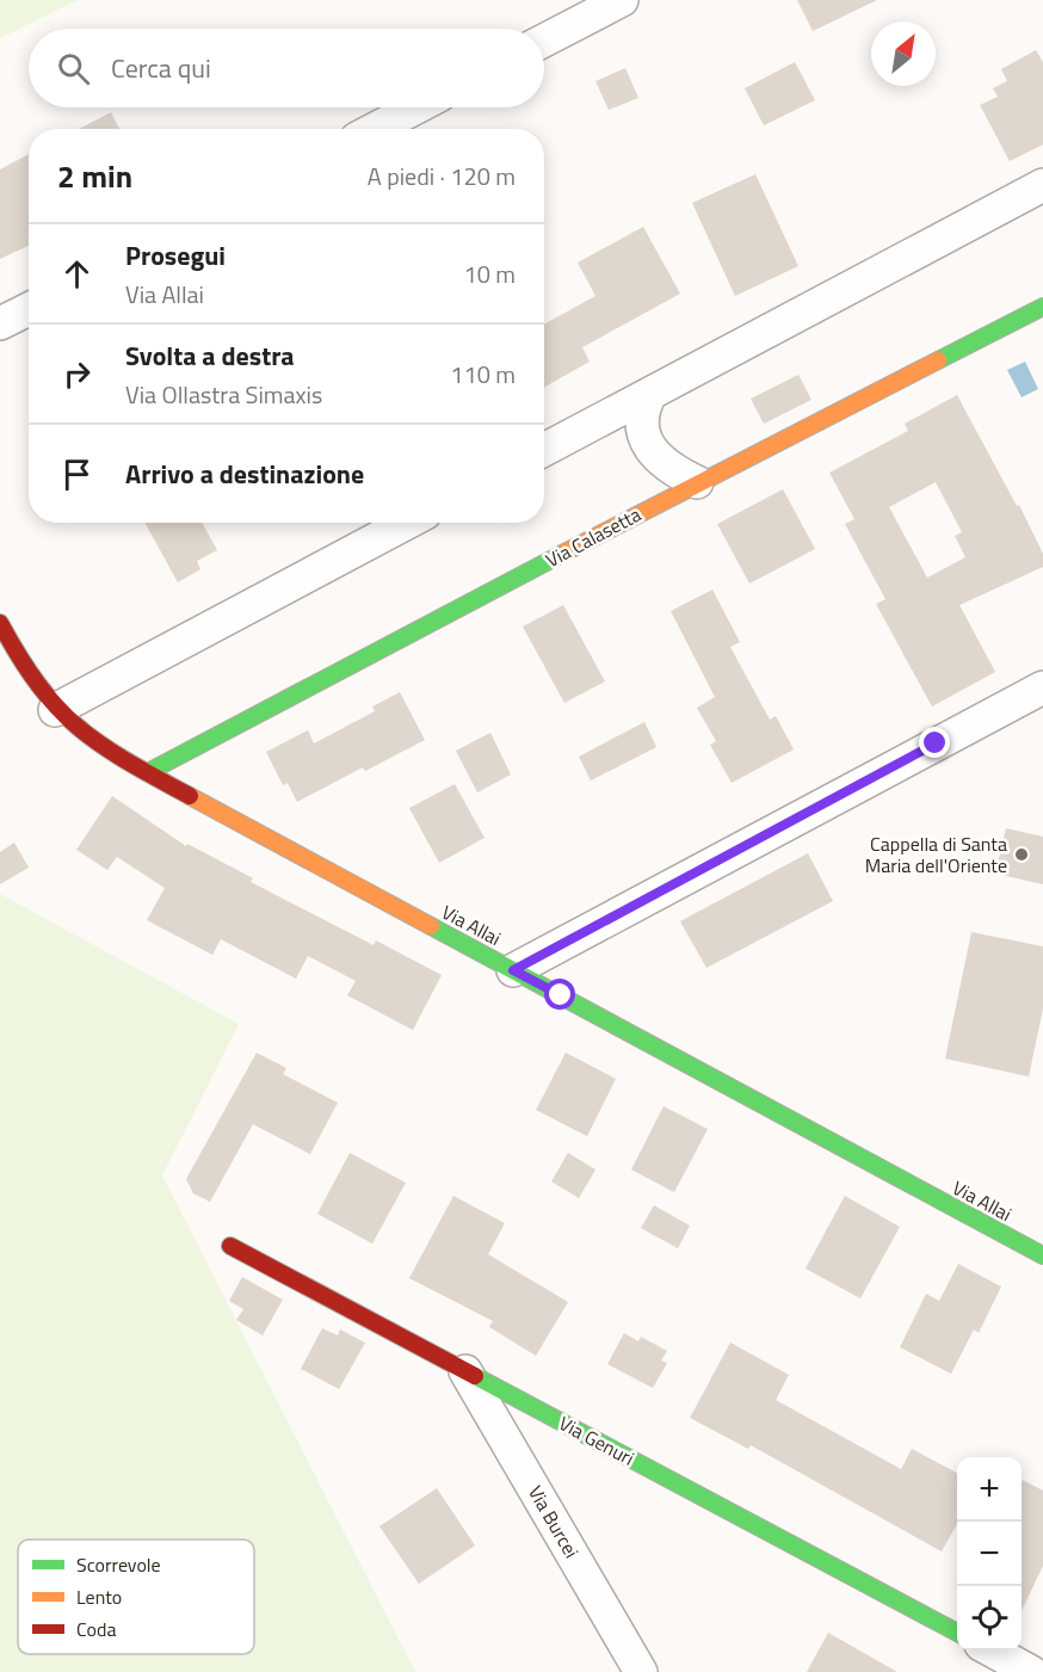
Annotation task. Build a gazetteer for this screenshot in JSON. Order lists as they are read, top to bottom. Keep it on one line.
{"streets":{"street":["Via Calasetta","Via Allai","Via Genuri","Via Burcei"]},"crossings":[["Via Calasetta","Via Allai"],["Via Genuri","Via Burcei"]],"places":["Cappella di Santa Maria dell'Oriente"],"legend":["Scorrevole","Lento","Coda"],"north":"top right","page":{"search":"Cerca qui","heading":["2 min","A piedi · 120 m"],"list":[["Prosegui","Via Allai","10 m"],["Svolta a destra","Via Ollastra Simaxis","110 m"],"Arrivo a destinazione"],"map_buttons":["+","−"]}}
